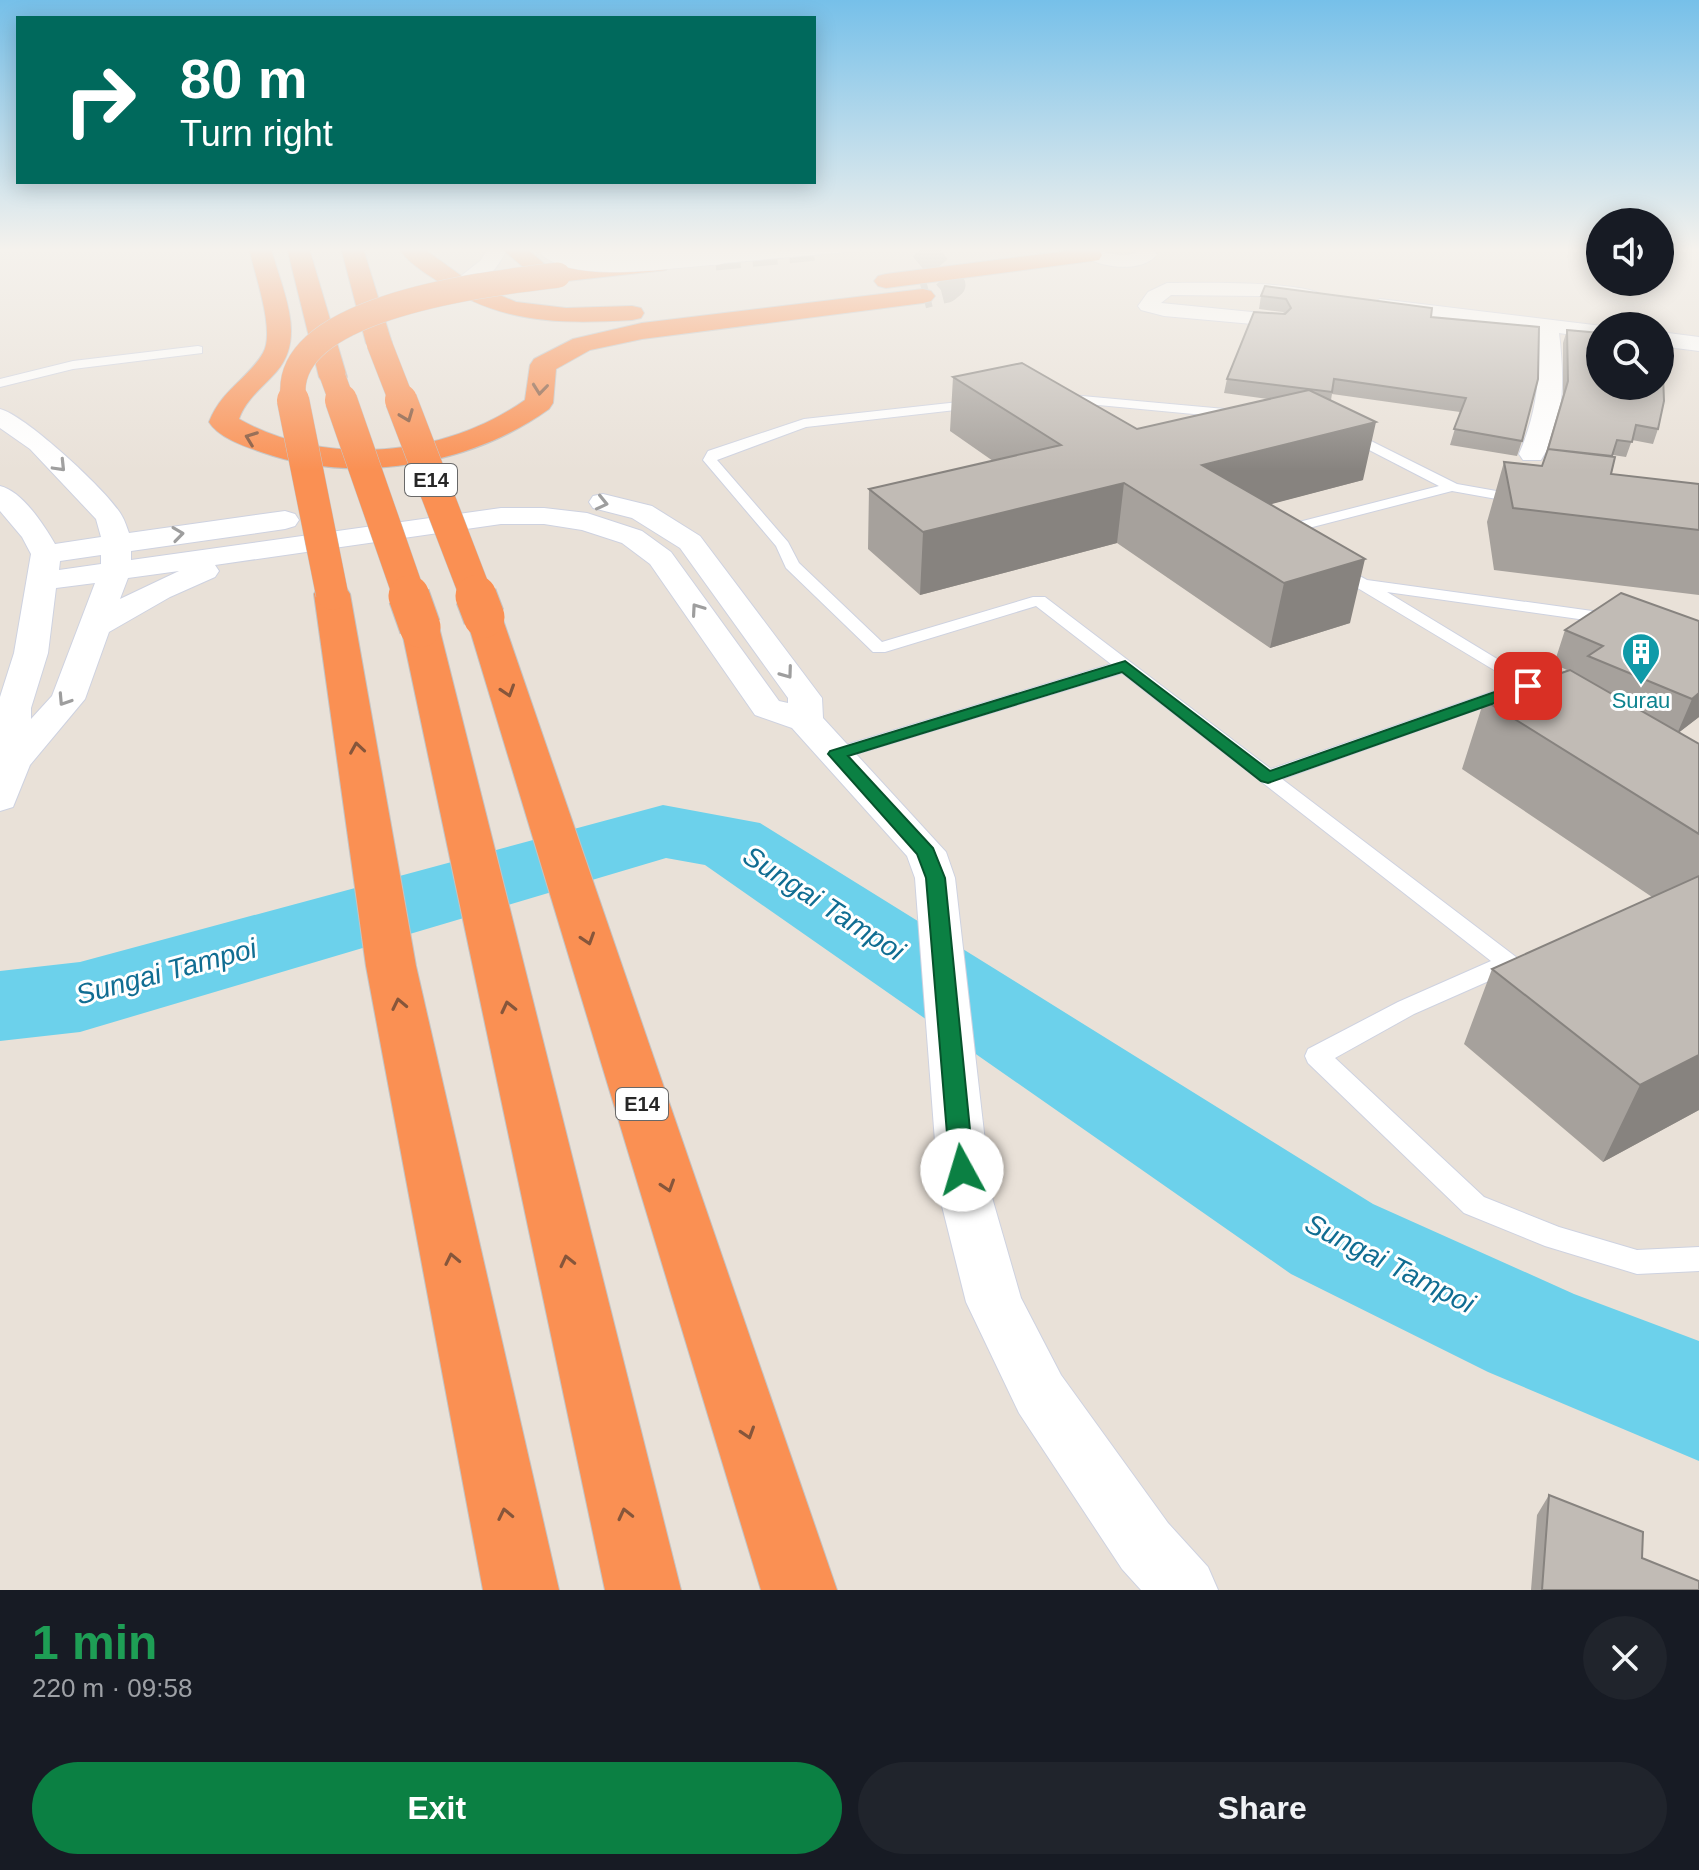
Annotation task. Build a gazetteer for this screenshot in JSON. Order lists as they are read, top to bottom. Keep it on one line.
{"streets":{"highway":["E14"]},"water":["Sungai Tampoi"],"places":{"building":["Surau"]},"page":{"turn":["80 m","Turn right"],"heading":["1 min","220 m · 09:58"],"buttons":["Exit","Share"]}}
